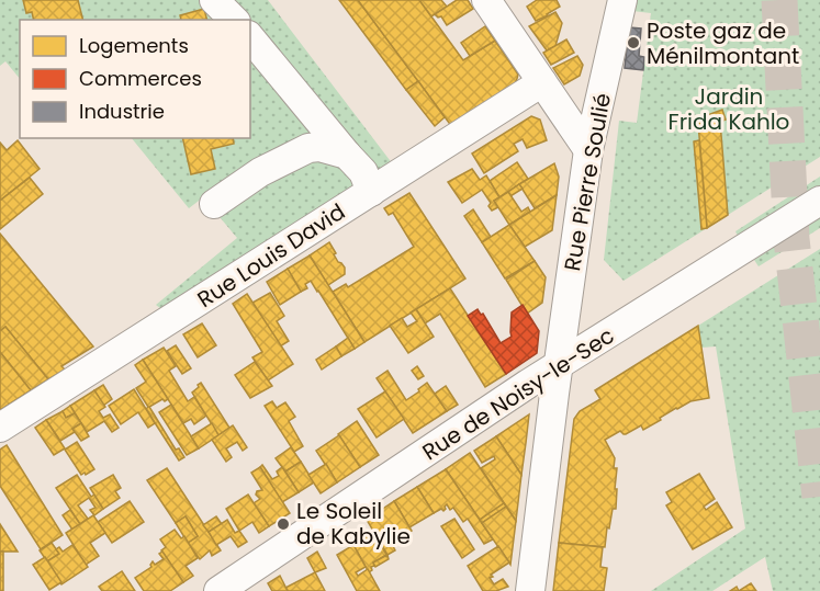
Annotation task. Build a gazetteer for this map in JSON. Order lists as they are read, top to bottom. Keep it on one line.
{"streets":{"street":["Rue Pierre Soulié","Rue Louis David","Rue de Noisy-le-Sec"]},"crossings":[["Rue Pierre Soulié","Rue de Noisy-le-Sec"]],"parks":["Jardin Frida Kahlo"],"places":["Poste gaz de Ménilmontant","Le Soleil de Kabylie"],"legend":["Logements","Commerces","Industrie"]}
